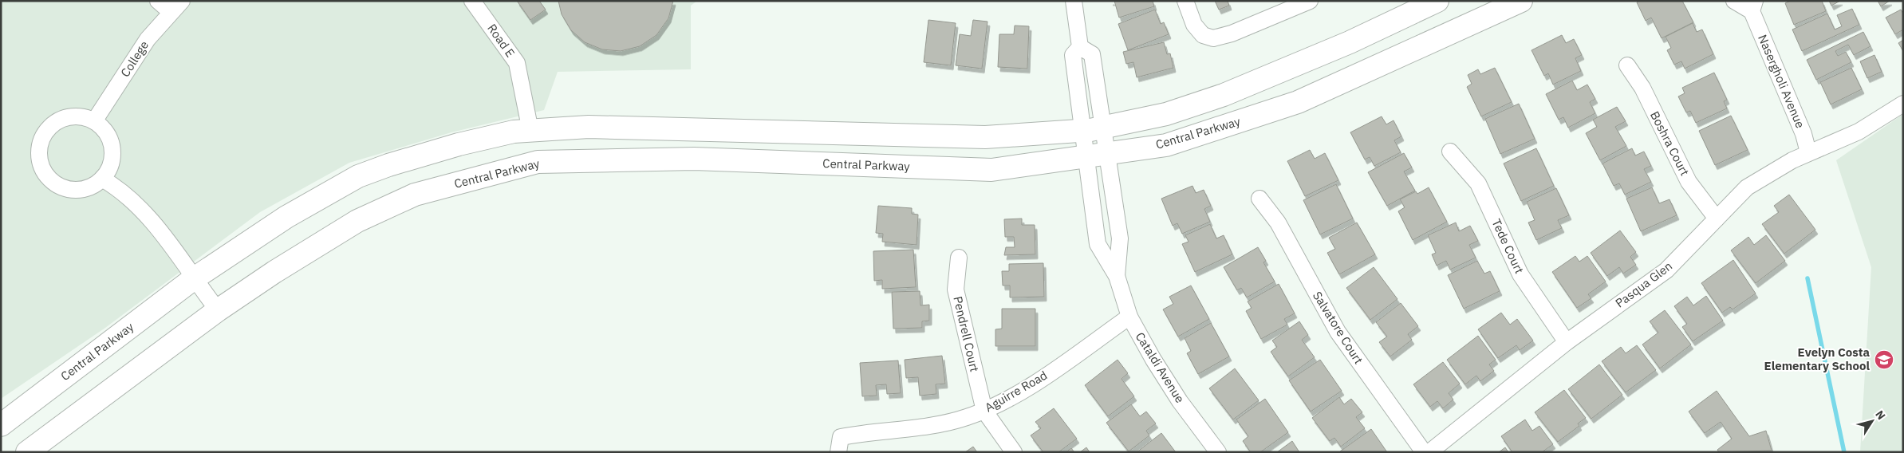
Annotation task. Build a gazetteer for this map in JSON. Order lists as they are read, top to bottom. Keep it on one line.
{"streets":{"main road":["Central Parkway"],"street":["Road E","College","Nasergholi Avenue","Boshra Court","Tede Court","Pasqua Glen","Salvatore Court","Pendrell Court","Cataldi Avenue","Aguirre Road"]},"crossings":[["Road E","Central Parkway"],["Nasergholi Avenue","Pasqua Glen"],["Central Parkway","Cataldi Avenue"],["Boshra Court","Pasqua Glen"],["Tede Court","Pasqua Glen"],["Pendrell Court","Aguirre Road"],["Cataldi Avenue","Aguirre Road"]],"places":{"school or university":["Evelyn Costa Elementary School"]},"north":"top right"}
